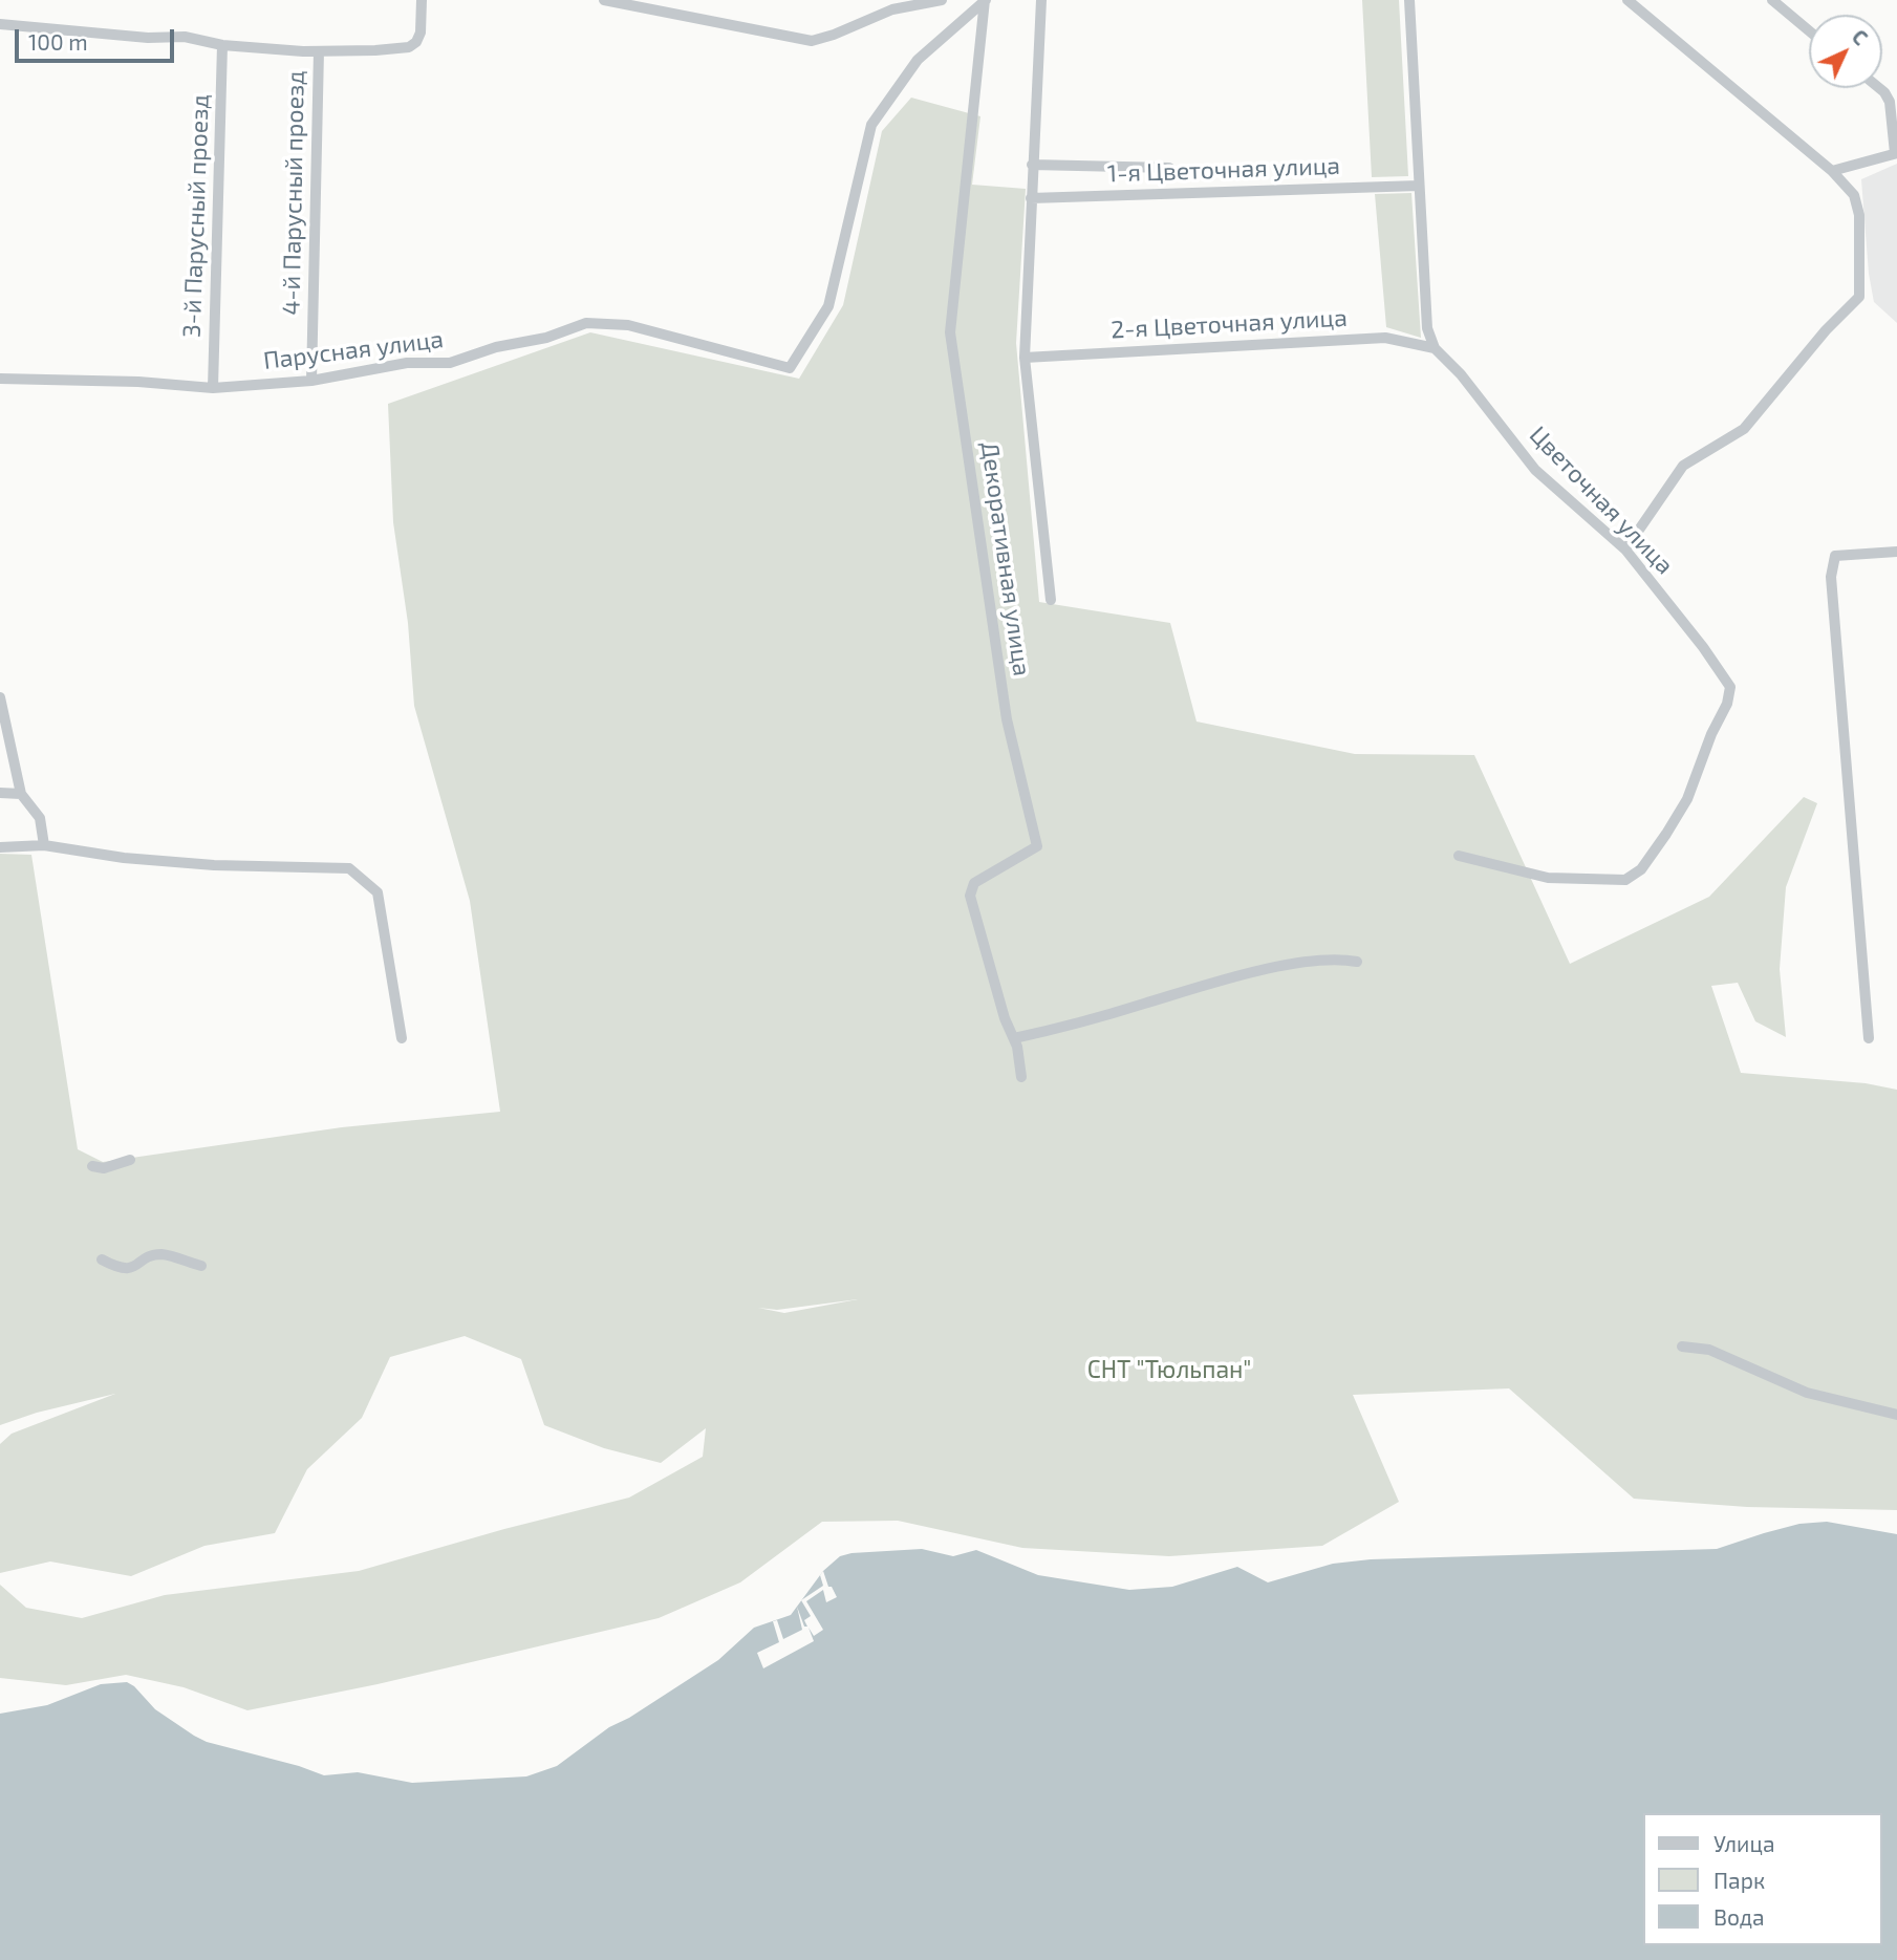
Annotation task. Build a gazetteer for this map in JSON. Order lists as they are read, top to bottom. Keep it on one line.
{"streets":{"street":["1-я Цветочная улица","4-й Парусный проезд","3-й Парусный проезд","2-я Цветочная улица","Парусная улица","Цветочная улица","Декоративная улица"]},"crossings":[["4-й Парусный проезд","Парусная улица"],["3-й Парусный проезд","Парусная улица"],["2-я Цветочная улица","Цветочная улица"],["Парусная улица","Декоративная улица"]],"parks":["СНТ \"Тюльпан\""],"legend":["Улица","Парк","Вода"],"scale_bar":"100 m","north":"top right"}
